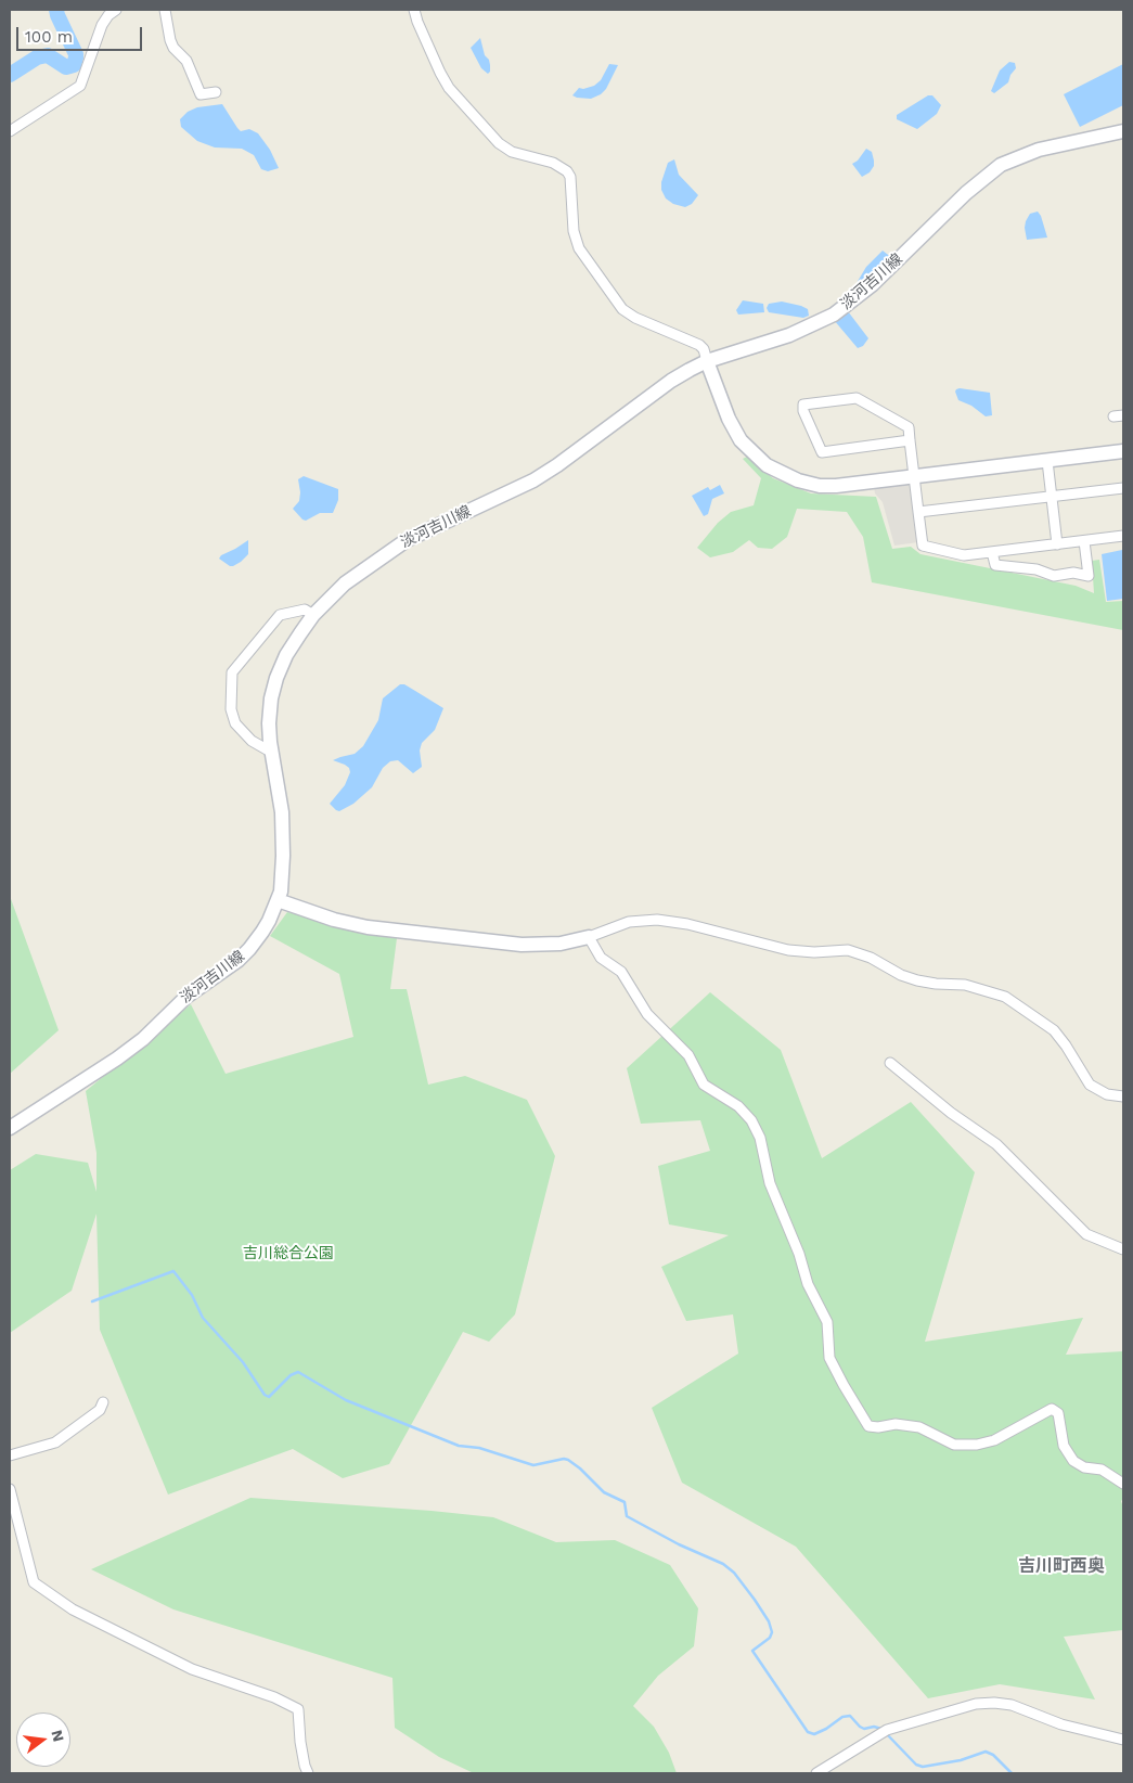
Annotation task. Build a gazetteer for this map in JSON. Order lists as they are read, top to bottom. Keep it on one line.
{"streets":{"main road":["淡河吉川線"]},"districts":["吉川町西奥"],"parks":["吉川総合公園"],"scale_bar":"100 m","north":"right"}
